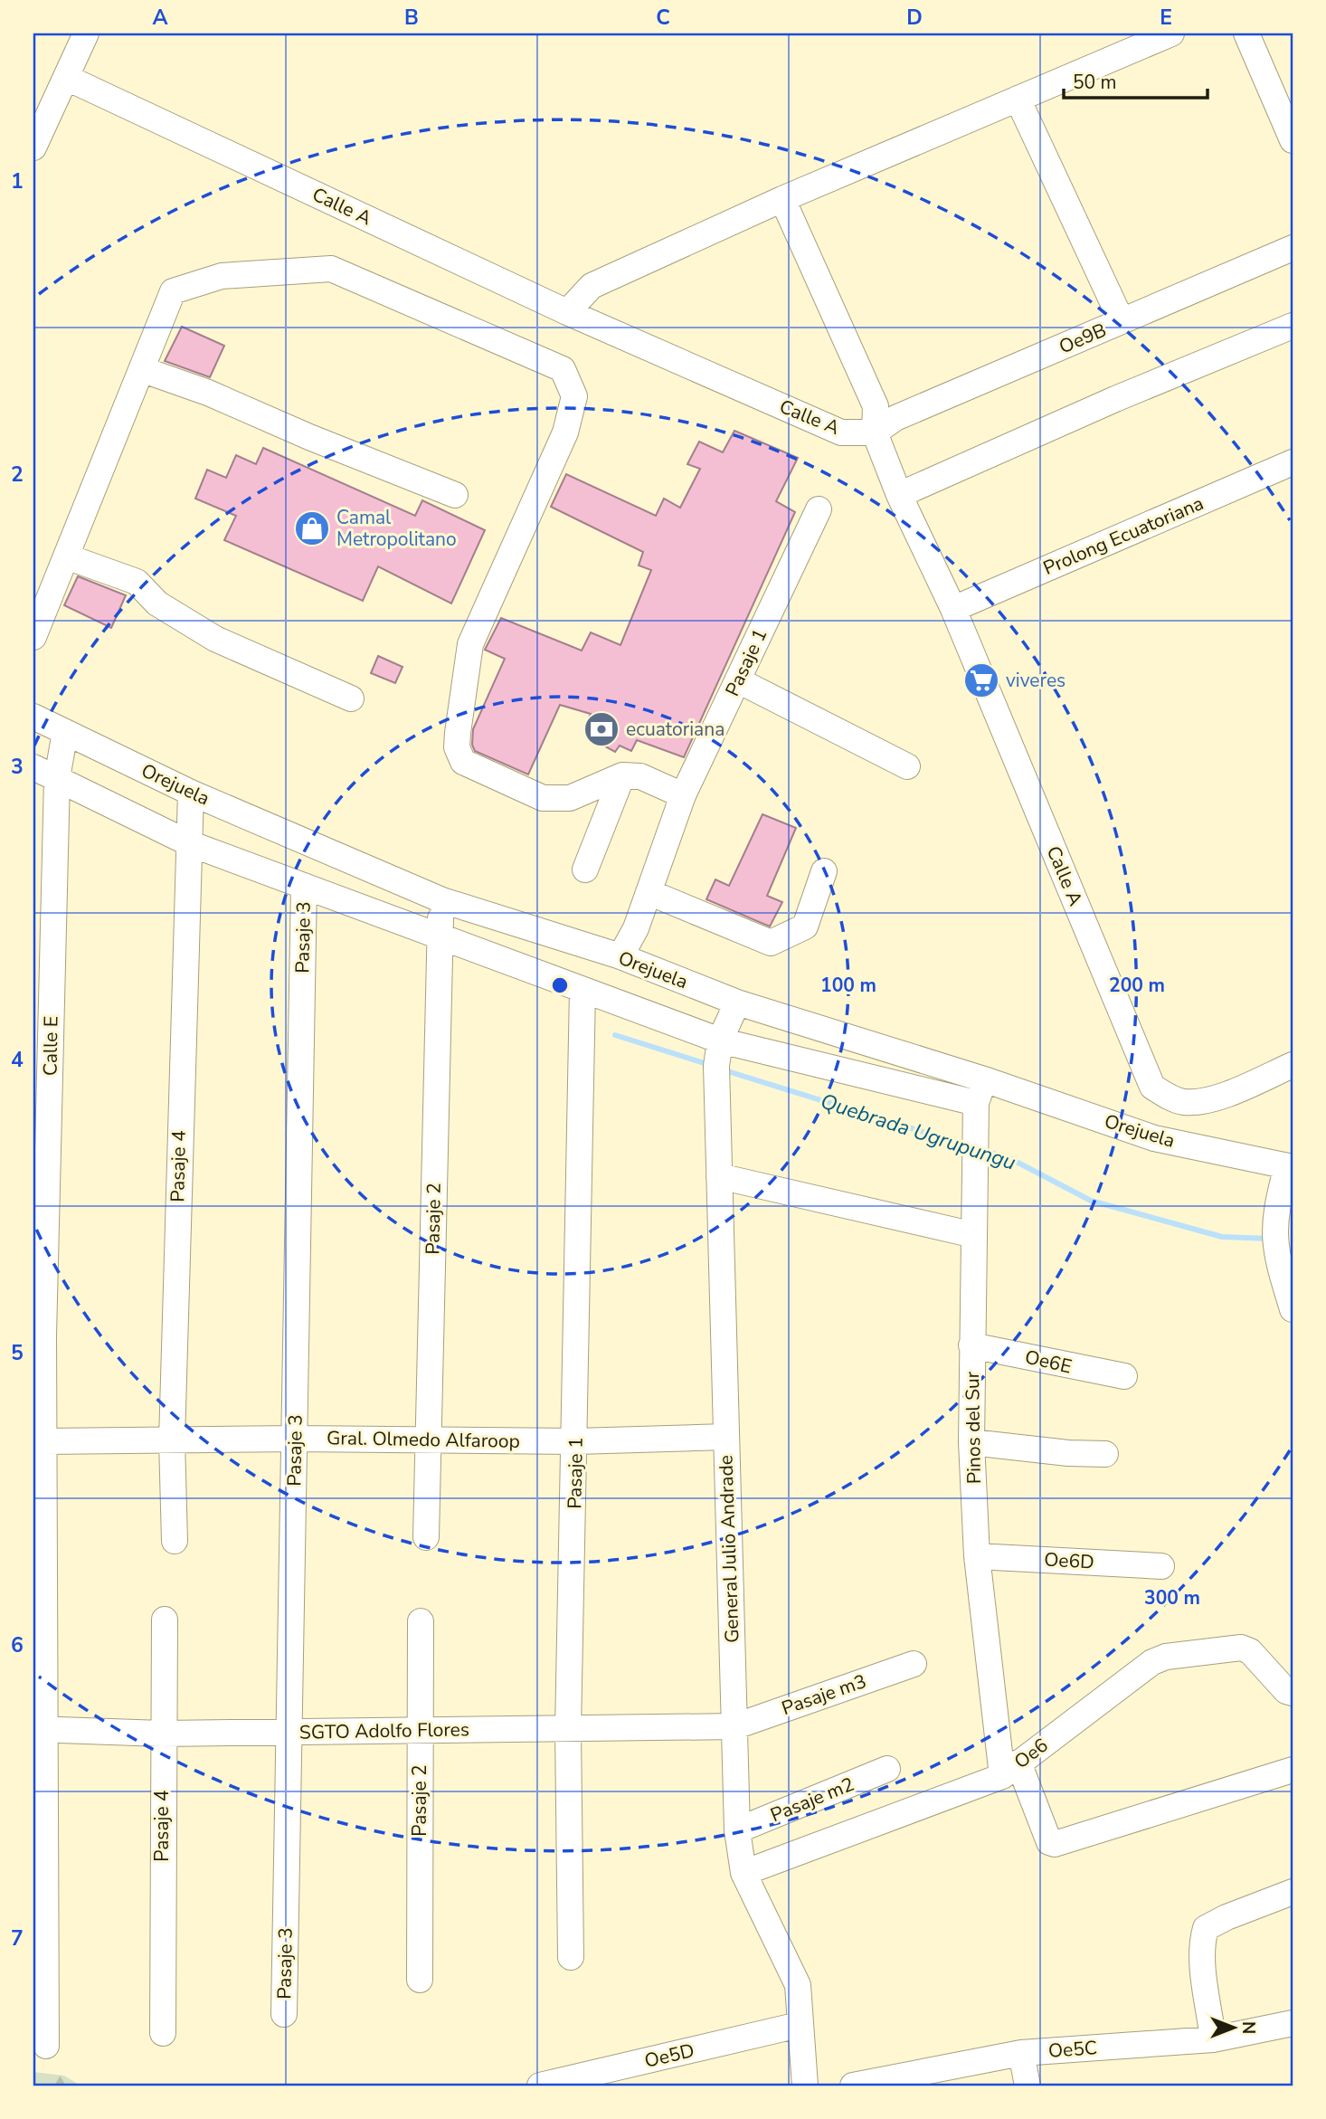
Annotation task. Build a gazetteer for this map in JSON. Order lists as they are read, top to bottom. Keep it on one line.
{"streets":{"street":["Calle A","Oe9B","Prolong Ecuatoriana","Pasaje 1","Orejuela","Pasaje 3","Calle E","Pasaje 4","Pasaje 2","Oe6E","Pinos del Sur","Gral. Olmedo Alfaroop","General Julio Andrade","Oe6D","Pasaje m3","SGTO Adolfo Flores","Oe6","Pasaje m2","Oe5C","Oe5D"]},"crossings":[["Calle A","Oe9B"],["Calle A","Prolong Ecuatoriana"],["Pasaje 1","Orejuela"],["Pasaje 1","Gral. Olmedo Alfaroop"],["Pasaje 1","SGTO Adolfo Flores"],["Orejuela","Calle E"],["Orejuela","Pasaje 4"],["Orejuela","Pasaje 2"],["Orejuela","Pinos del Sur"],["Orejuela","General Julio Andrade"],["Pasaje 3","Gral. Olmedo Alfaroop"],["Pasaje 3","SGTO Adolfo Flores"],["Calle E","Gral. Olmedo Alfaroop"],["Calle E","SGTO Adolfo Flores"],["Pasaje 4","Gral. Olmedo Alfaroop"],["Pasaje 4","SGTO Adolfo Flores"],["Pasaje 2","Gral. Olmedo Alfaroop"],["Pasaje 2","SGTO Adolfo Flores"],["Oe6E","Pinos del Sur"],["Pinos del Sur","Oe6D"],["Pinos del Sur","Oe6"],["Gral. Olmedo Alfaroop","General Julio Andrade"],["General Julio Andrade","Pasaje m3"],["General Julio Andrade","SGTO Adolfo Flores"],["General Julio Andrade","Oe6"],["General Julio Andrade","Pasaje m2"],["General Julio Andrade","Oe5D"],["Pasaje m3","SGTO Adolfo Flores"]],"water":["Quebrada Ugrupungu"],"places":{"shop":["Camal Metropolitano"],"supermarket":["viveres"],"bank":["ecuatoriana"]},"scale_bar":"50 m","north":"right","grid":{"columns":["A","B","C","D","E"],"rows":["1","2","3","4","5","6","7"]},"rings":["100 m","200 m","300 m"]}
